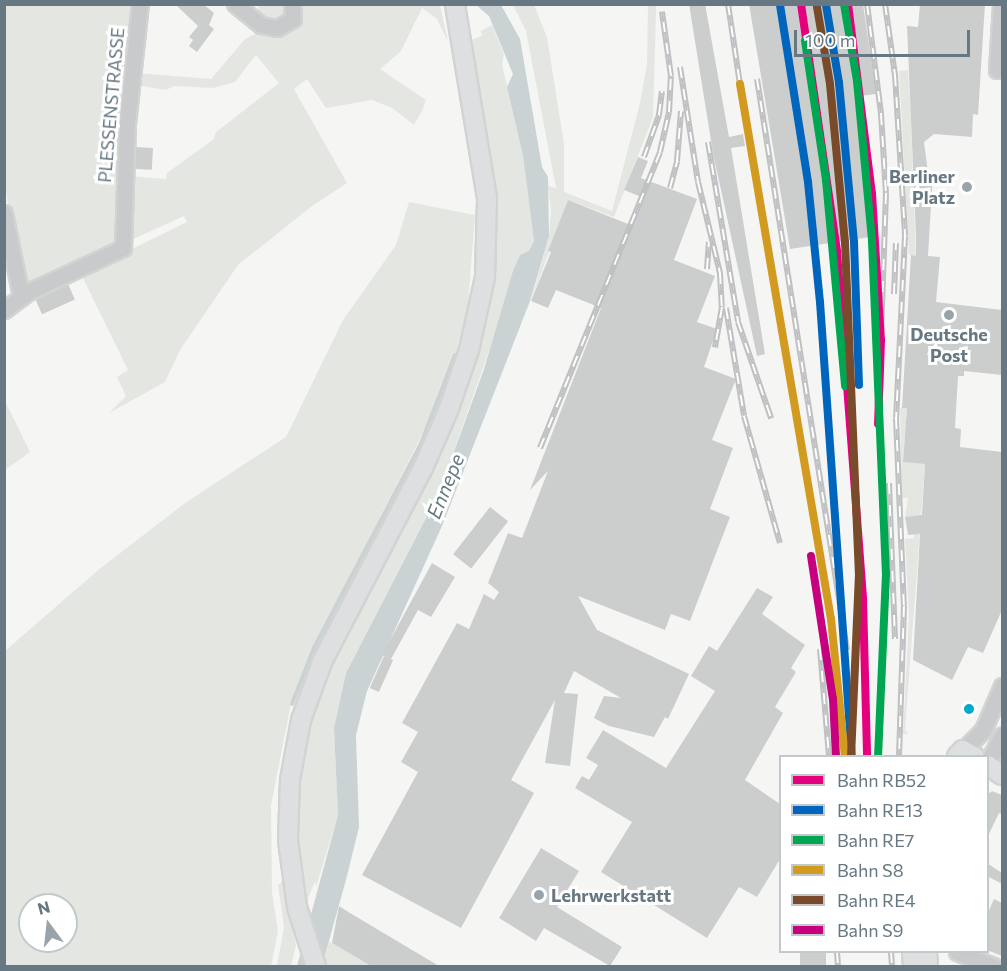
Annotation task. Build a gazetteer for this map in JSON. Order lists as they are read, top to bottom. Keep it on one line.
{"streets":{"street":["PLESSENSTRASSE"]},"water":["Ennepe"],"places":["Berliner Platz","Deutsche Post","Lehrwerkstatt"],"lines":["rail line RB52","rail line RE7","rail line RE13","rail line RE4","rail line S8","rail line S9"],"legend":["Bahn RB52","Bahn RE13","Bahn RE7","Bahn S8","Bahn RE4","Bahn S9"],"scale_bar":"100 m","north":"top"}
